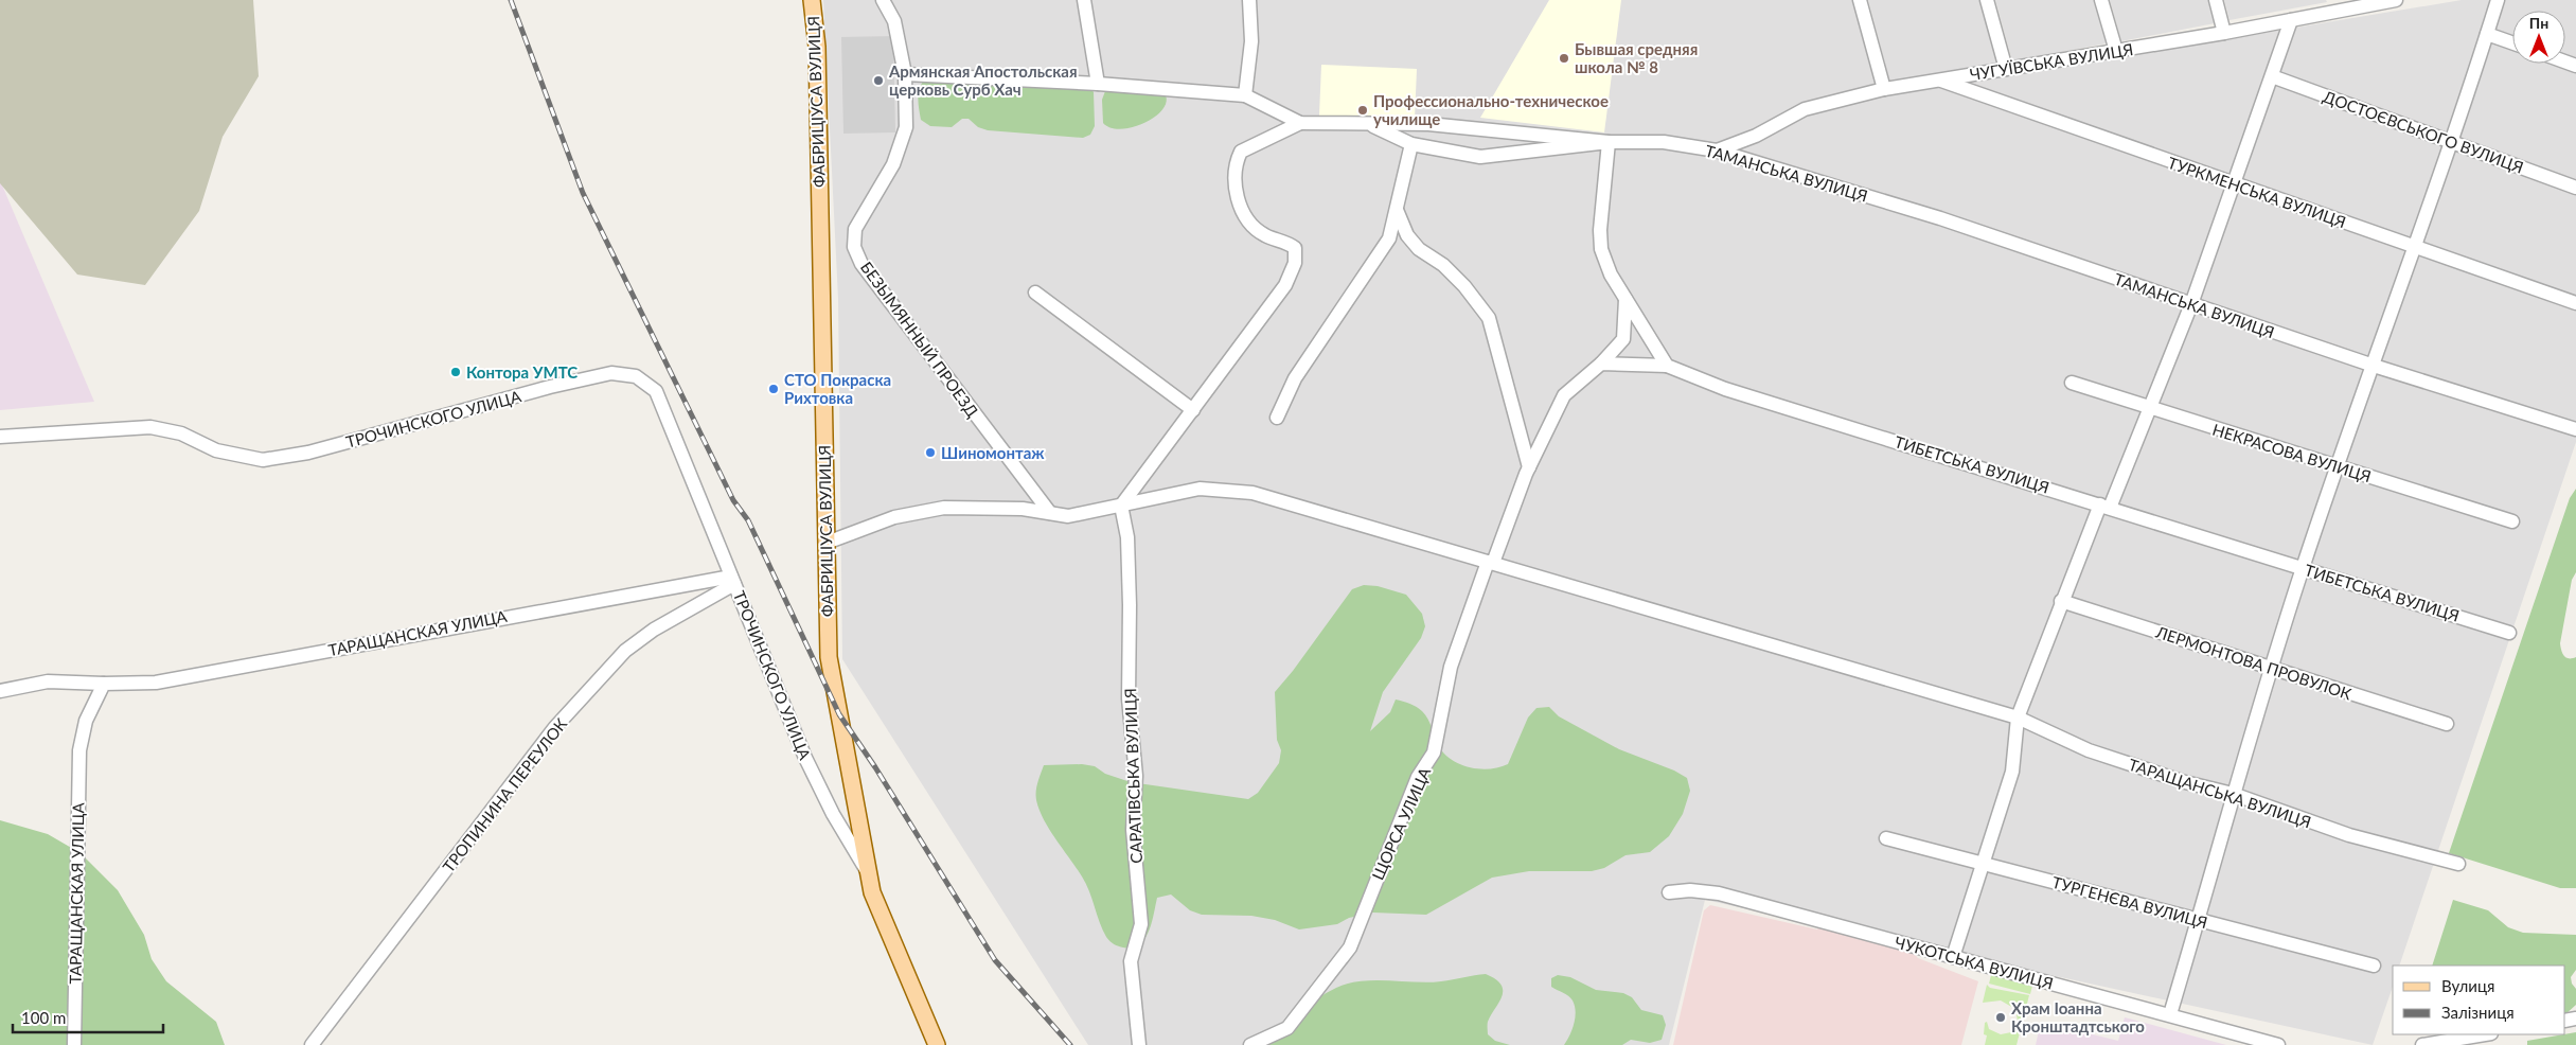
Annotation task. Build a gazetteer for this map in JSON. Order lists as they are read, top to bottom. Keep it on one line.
{"streets":{"main road":["ФАБРИЦІУСА ВУЛИЦЯ"],"street":["ЧУГУЇВСЬКА ВУЛИЦЯ","ДОСТОЄВСЬКОГО ВУЛИЦЯ","ТАМАНСЬКА ВУЛИЦЯ","ТУРКМЕНСЬКА ВУЛИЦЯ","БЕЗЫМЯННЫЙ ПРОЕЗД","ТРОЧИНСКОГО УЛИЦА","НЕКРАСОВА ВУЛИЦЯ","ТИБЕТСЬКА ВУЛИЦЯ","ТАРАЩАНСКАЯ УЛИЦА","ЛЕРМОНТОВА ПРОВУЛОК","САРАТІВСЬКА ВУЛИЦЯ","ТАРАЩАНСЬКА ВУЛИЦЯ","ТРОПИНИНА ПЕРЕУЛОК","ЩОРСА УЛИЦА","ТУРГЕНЄВА ВУЛИЦЯ","ЧУКОТСЬКА ВУЛИЦЯ"]},"crossings":[["ЧУГУЇВСЬКА ВУЛИЦЯ","ТАМАНСЬКА ВУЛИЦЯ"],["ЧУГУЇВСЬКА ВУЛИЦЯ","ТУРКМЕНСЬКА ВУЛИЦЯ"],["ФАБРИЦІУСА ВУЛИЦЯ","ТРОЧИНСКОГО УЛИЦА"],["ФАБРИЦІУСА ВУЛИЦЯ","ТАРАЩАНСЬКА ВУЛИЦЯ"],["ТАМАНСЬКА ВУЛИЦЯ","БЕЗЫМЯННЫЙ ПРОЕЗД"],["БЕЗЫМЯННЫЙ ПРОЕЗД","ТАРАЩАНСЬКА ВУЛИЦЯ"],["ТРОЧИНСКОГО УЛИЦА","ТАРАЩАНСКАЯ УЛИЦА"],["ТРОЧИНСКОГО УЛИЦА","ТРОПИНИНА ПЕРЕУЛОК"],["ТИБЕТСЬКА ВУЛИЦЯ","ЩОРСА УЛИЦА"],["ТАРАЩАНСКАЯ УЛИЦА","ТРОПИНИНА ПЕРЕУЛОК"],["САРАТІВСЬКА ВУЛИЦЯ","ТАРАЩАНСЬКА ВУЛИЦЯ"],["ТАРАЩАНСЬКА ВУЛИЦЯ","ЩОРСА УЛИЦА"]],"places":["Бывшая средняя школа № 8","Армянская Апостольская церковь Сурб Хач","Профессионально-техническое училище","Контора УМТС","СТО Покраска Рихтовка","Шиномонтаж","Храм Іоанна Кронштадтського"],"legend":["Вулиця","Залізниця"],"scale_bar":"100 m","north":"top"}
